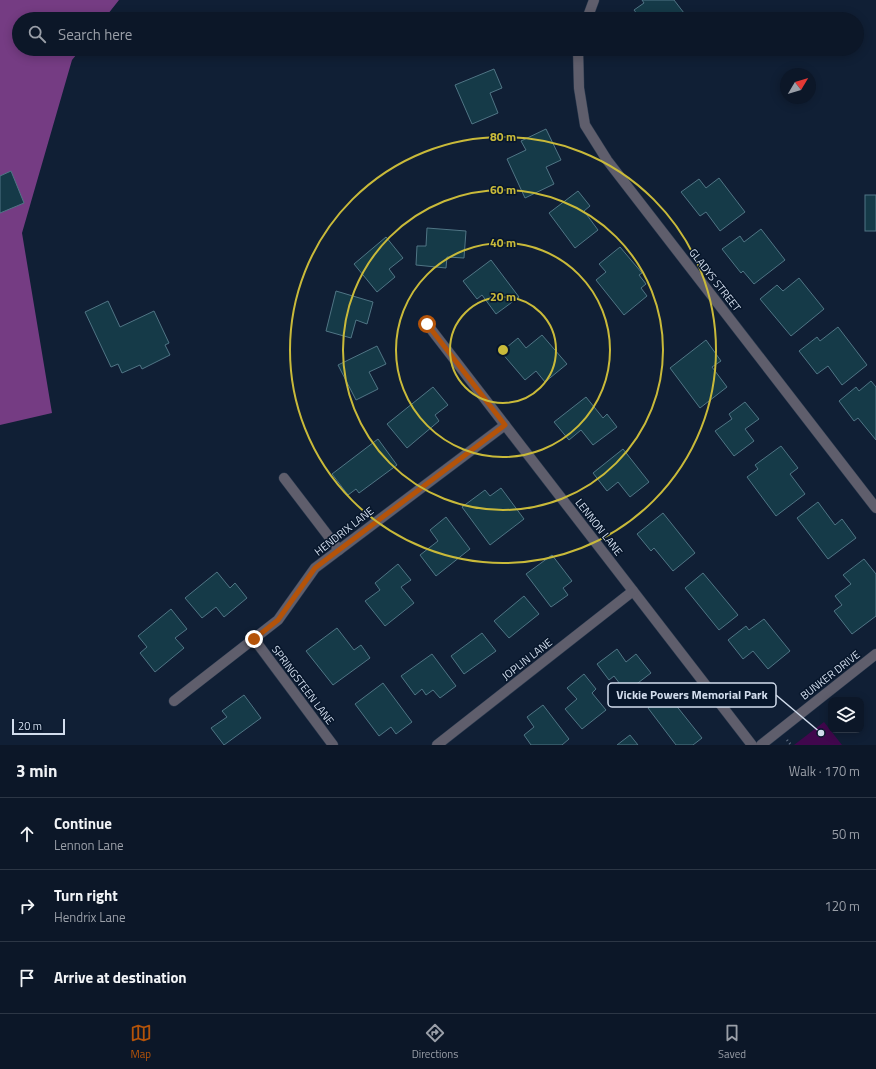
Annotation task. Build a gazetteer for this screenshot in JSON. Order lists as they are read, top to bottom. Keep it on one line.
{"streets":{"street":["GLADYS STREET","LENNON LANE","HENDRIX LANE","JOPLIN LANE","BUNKER DRIVE","SPRINGSTEEN LANE"]},"crossings":[["LENNON LANE","HENDRIX LANE"],["LENNON LANE","JOPLIN LANE"],["HENDRIX LANE","SPRINGSTEEN LANE"]],"places":["Vickie Powers Memorial Park"],"scale_bar":"20 m","north":"top right","page":{"search":"Search here","scale":"20 m","heading":["3 min","Walk · 170 m"],"list":[["Continue","Lennon Lane","50 m"],["Turn right","Hendrix Lane","120 m"],"Arrive at destination"],"nav":["Map","Directions","Saved"]},"rings":["80 m","60 m","40 m","20 m"]}
